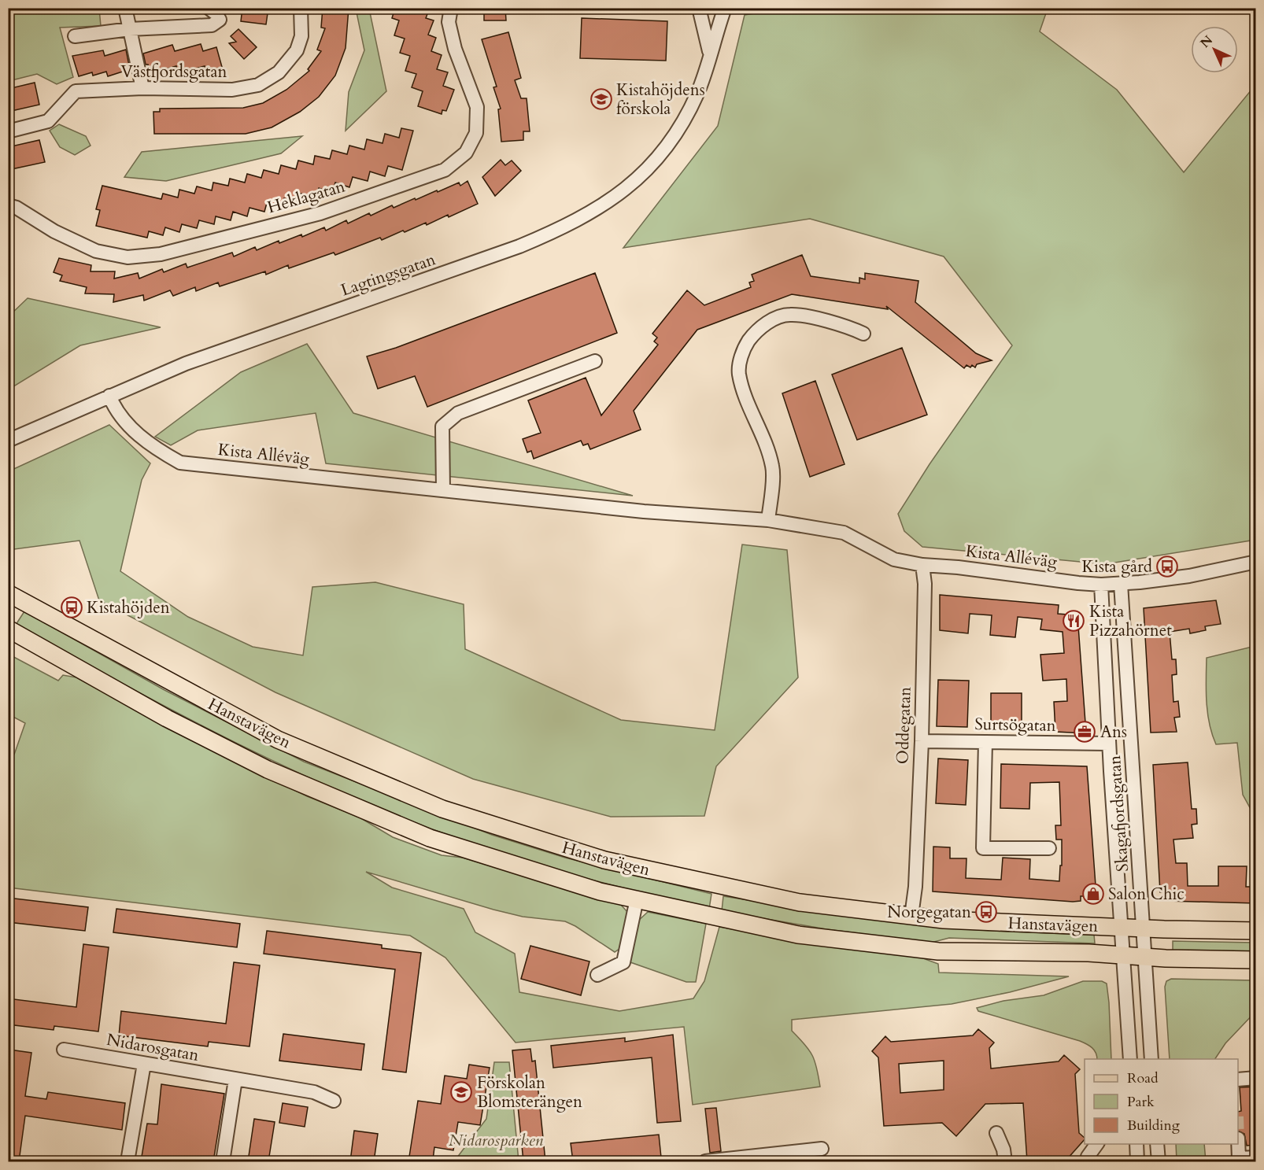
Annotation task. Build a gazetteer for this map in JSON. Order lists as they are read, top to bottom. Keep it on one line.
{"streets":{"main road":["Hanstavägen"],"street":["Västfjordsgatan","Heklagatan","Lagtingsgatan","Kista Alléväg","Surtsögatan","Oddegatan","Skagafjordsgatan","Nidarosgatan"]},"crossings":[["Lagtingsgatan","Kista Alléväg"],["Kista Alléväg","Oddegatan"],["Kista Alléväg","Skagafjordsgatan"],["Hanstavägen","Oddegatan"],["Hanstavägen","Skagafjordsgatan"],["Surtsögatan","Oddegatan"],["Surtsögatan","Skagafjordsgatan"]],"parks":["Nidarosparken"],"places":{"school or university":["Kistahöjdens förskola","Förskolan Blomsterängen"],"bus stop":["Kista gård","Kistahöjden","Norgegatan"],"restaurant":["Kista Pizzahörnet"],"office":["Ans"],"shop":["Salon Chic"]},"legend":["Road","Park","Building"],"north":"top left"}
